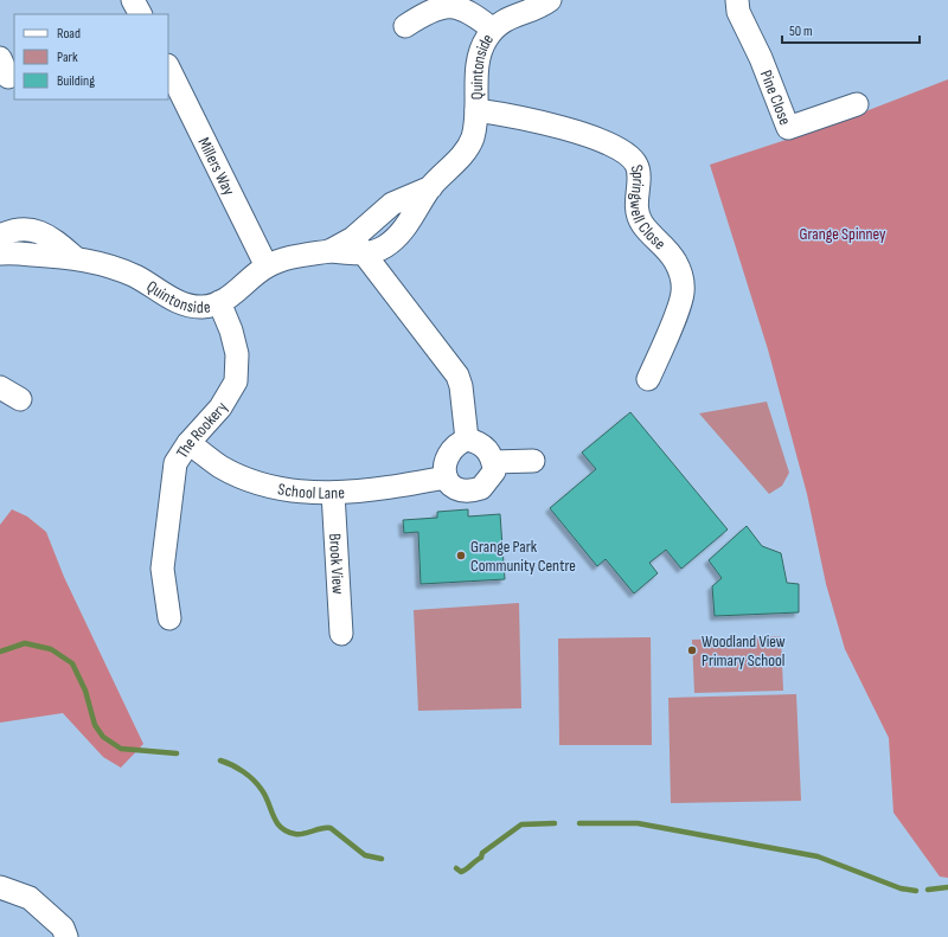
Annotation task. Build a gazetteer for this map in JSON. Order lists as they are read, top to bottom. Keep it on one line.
{"streets":{"street":["Quintonside","Pine Close","Millers Way","Springwell Close","The Rookery","School Lane","Brook View"]},"crossings":[["Quintonside","Millers Way"],["Quintonside","Springwell Close"],["Quintonside","The Rookery"],["The Rookery","School Lane"],["School Lane","Brook View"]],"parks":["Grange Spinney"],"places":["Grange Park Community Centre","Woodland View Primary School"],"legend":["Road","Park","Building"],"scale_bar":"50 m"}
